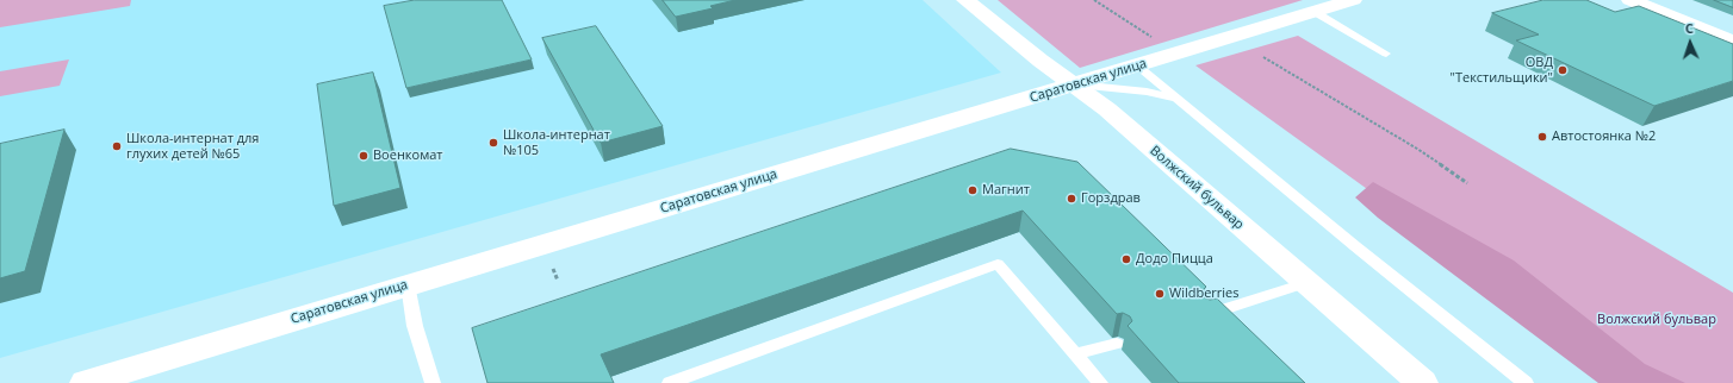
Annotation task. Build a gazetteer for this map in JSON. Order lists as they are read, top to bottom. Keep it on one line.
{"streets":{"street":["Саратовская улица","Волжский бульвар"]},"crossings":[["Саратовская улица","Волжский бульвар"]],"parks":["Волжский бульвар"],"places":["ОВД \"Текстильщики\"","Автостоянка №2","Школа-интернат №105","Школа-интернат для глухих детей №65","Военкомат","Магнит","Горздрав","Додо Пицца","Wildberries"],"north":"top"}
